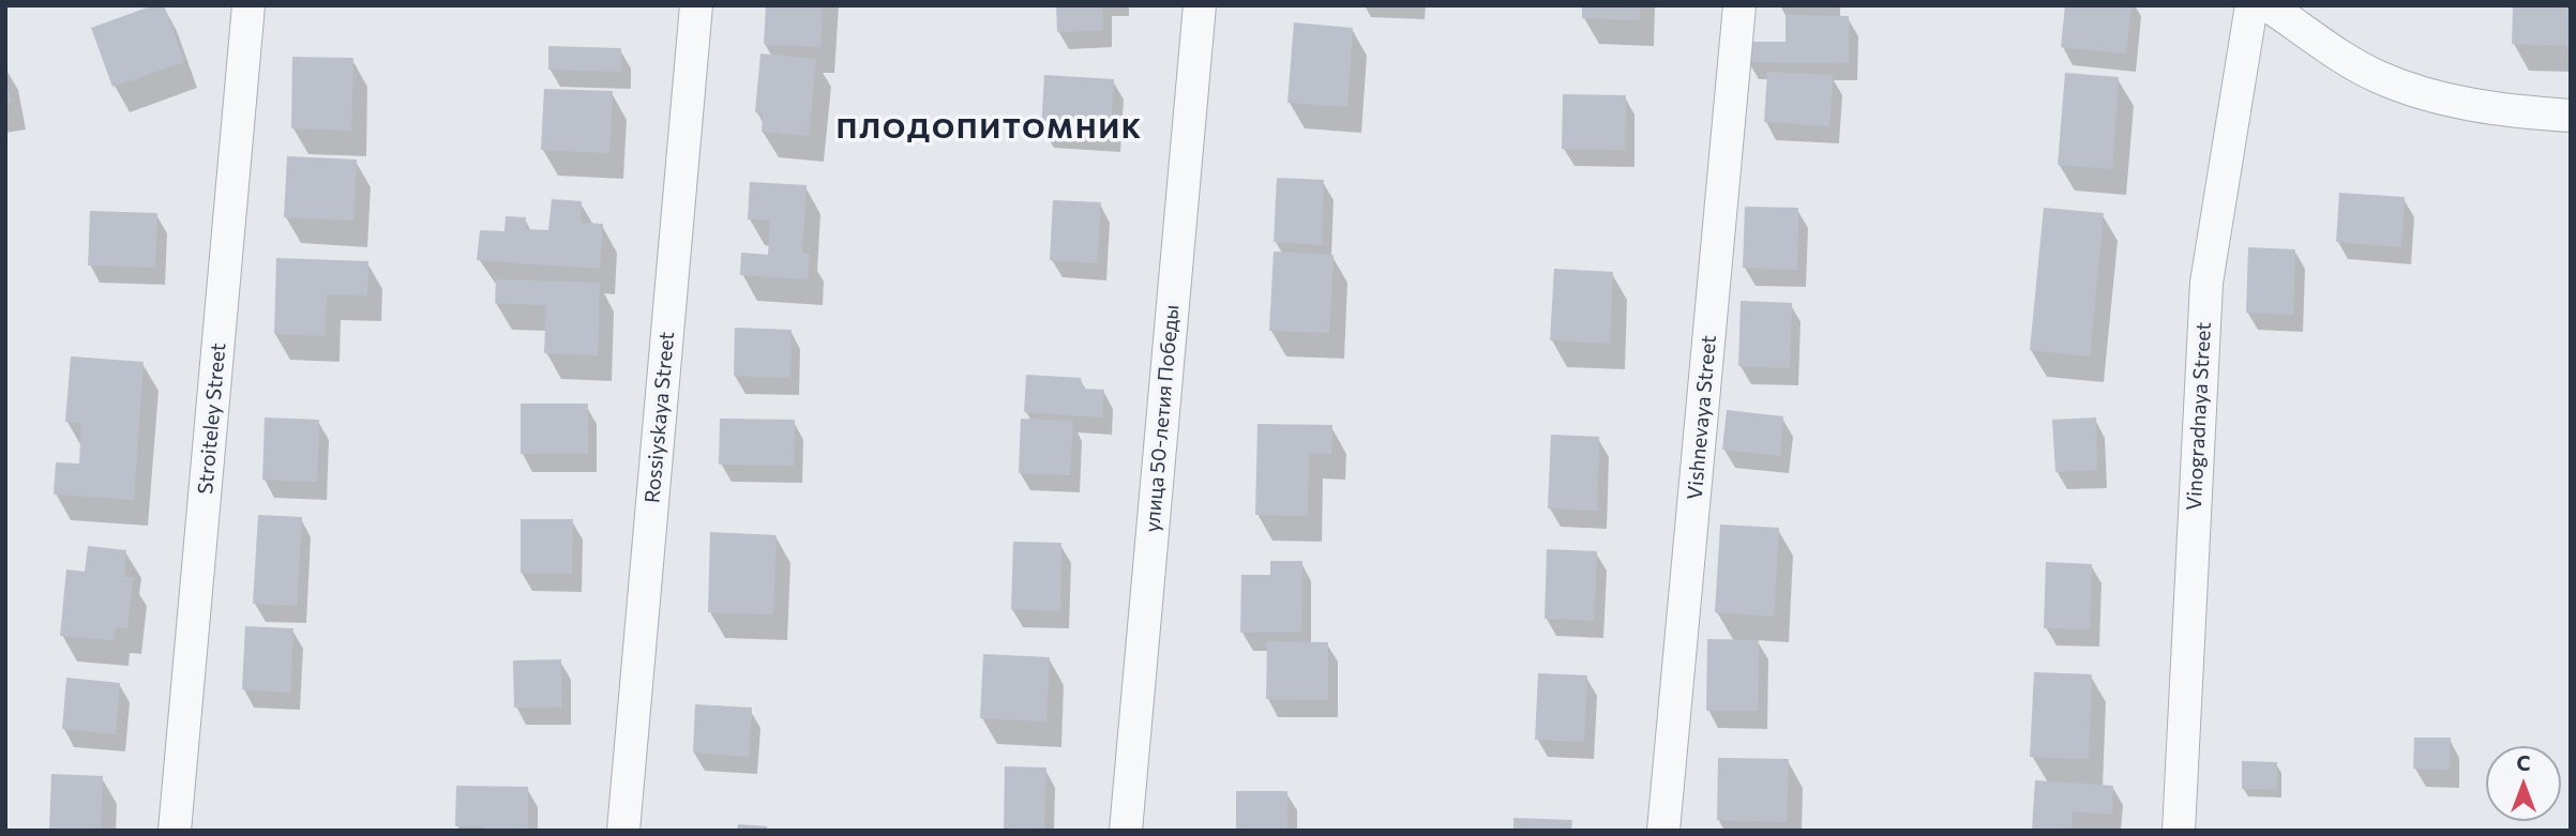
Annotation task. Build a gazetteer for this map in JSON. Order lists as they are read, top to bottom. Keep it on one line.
{"streets":{"street":["Vinogradnaya Street","Rossiyskaya Street","Vishnevaya Street","Stroiteley Street","улица 50-летия Победы"]},"districts":["ПЛОДОПИТОМНИК"],"north":"top"}
